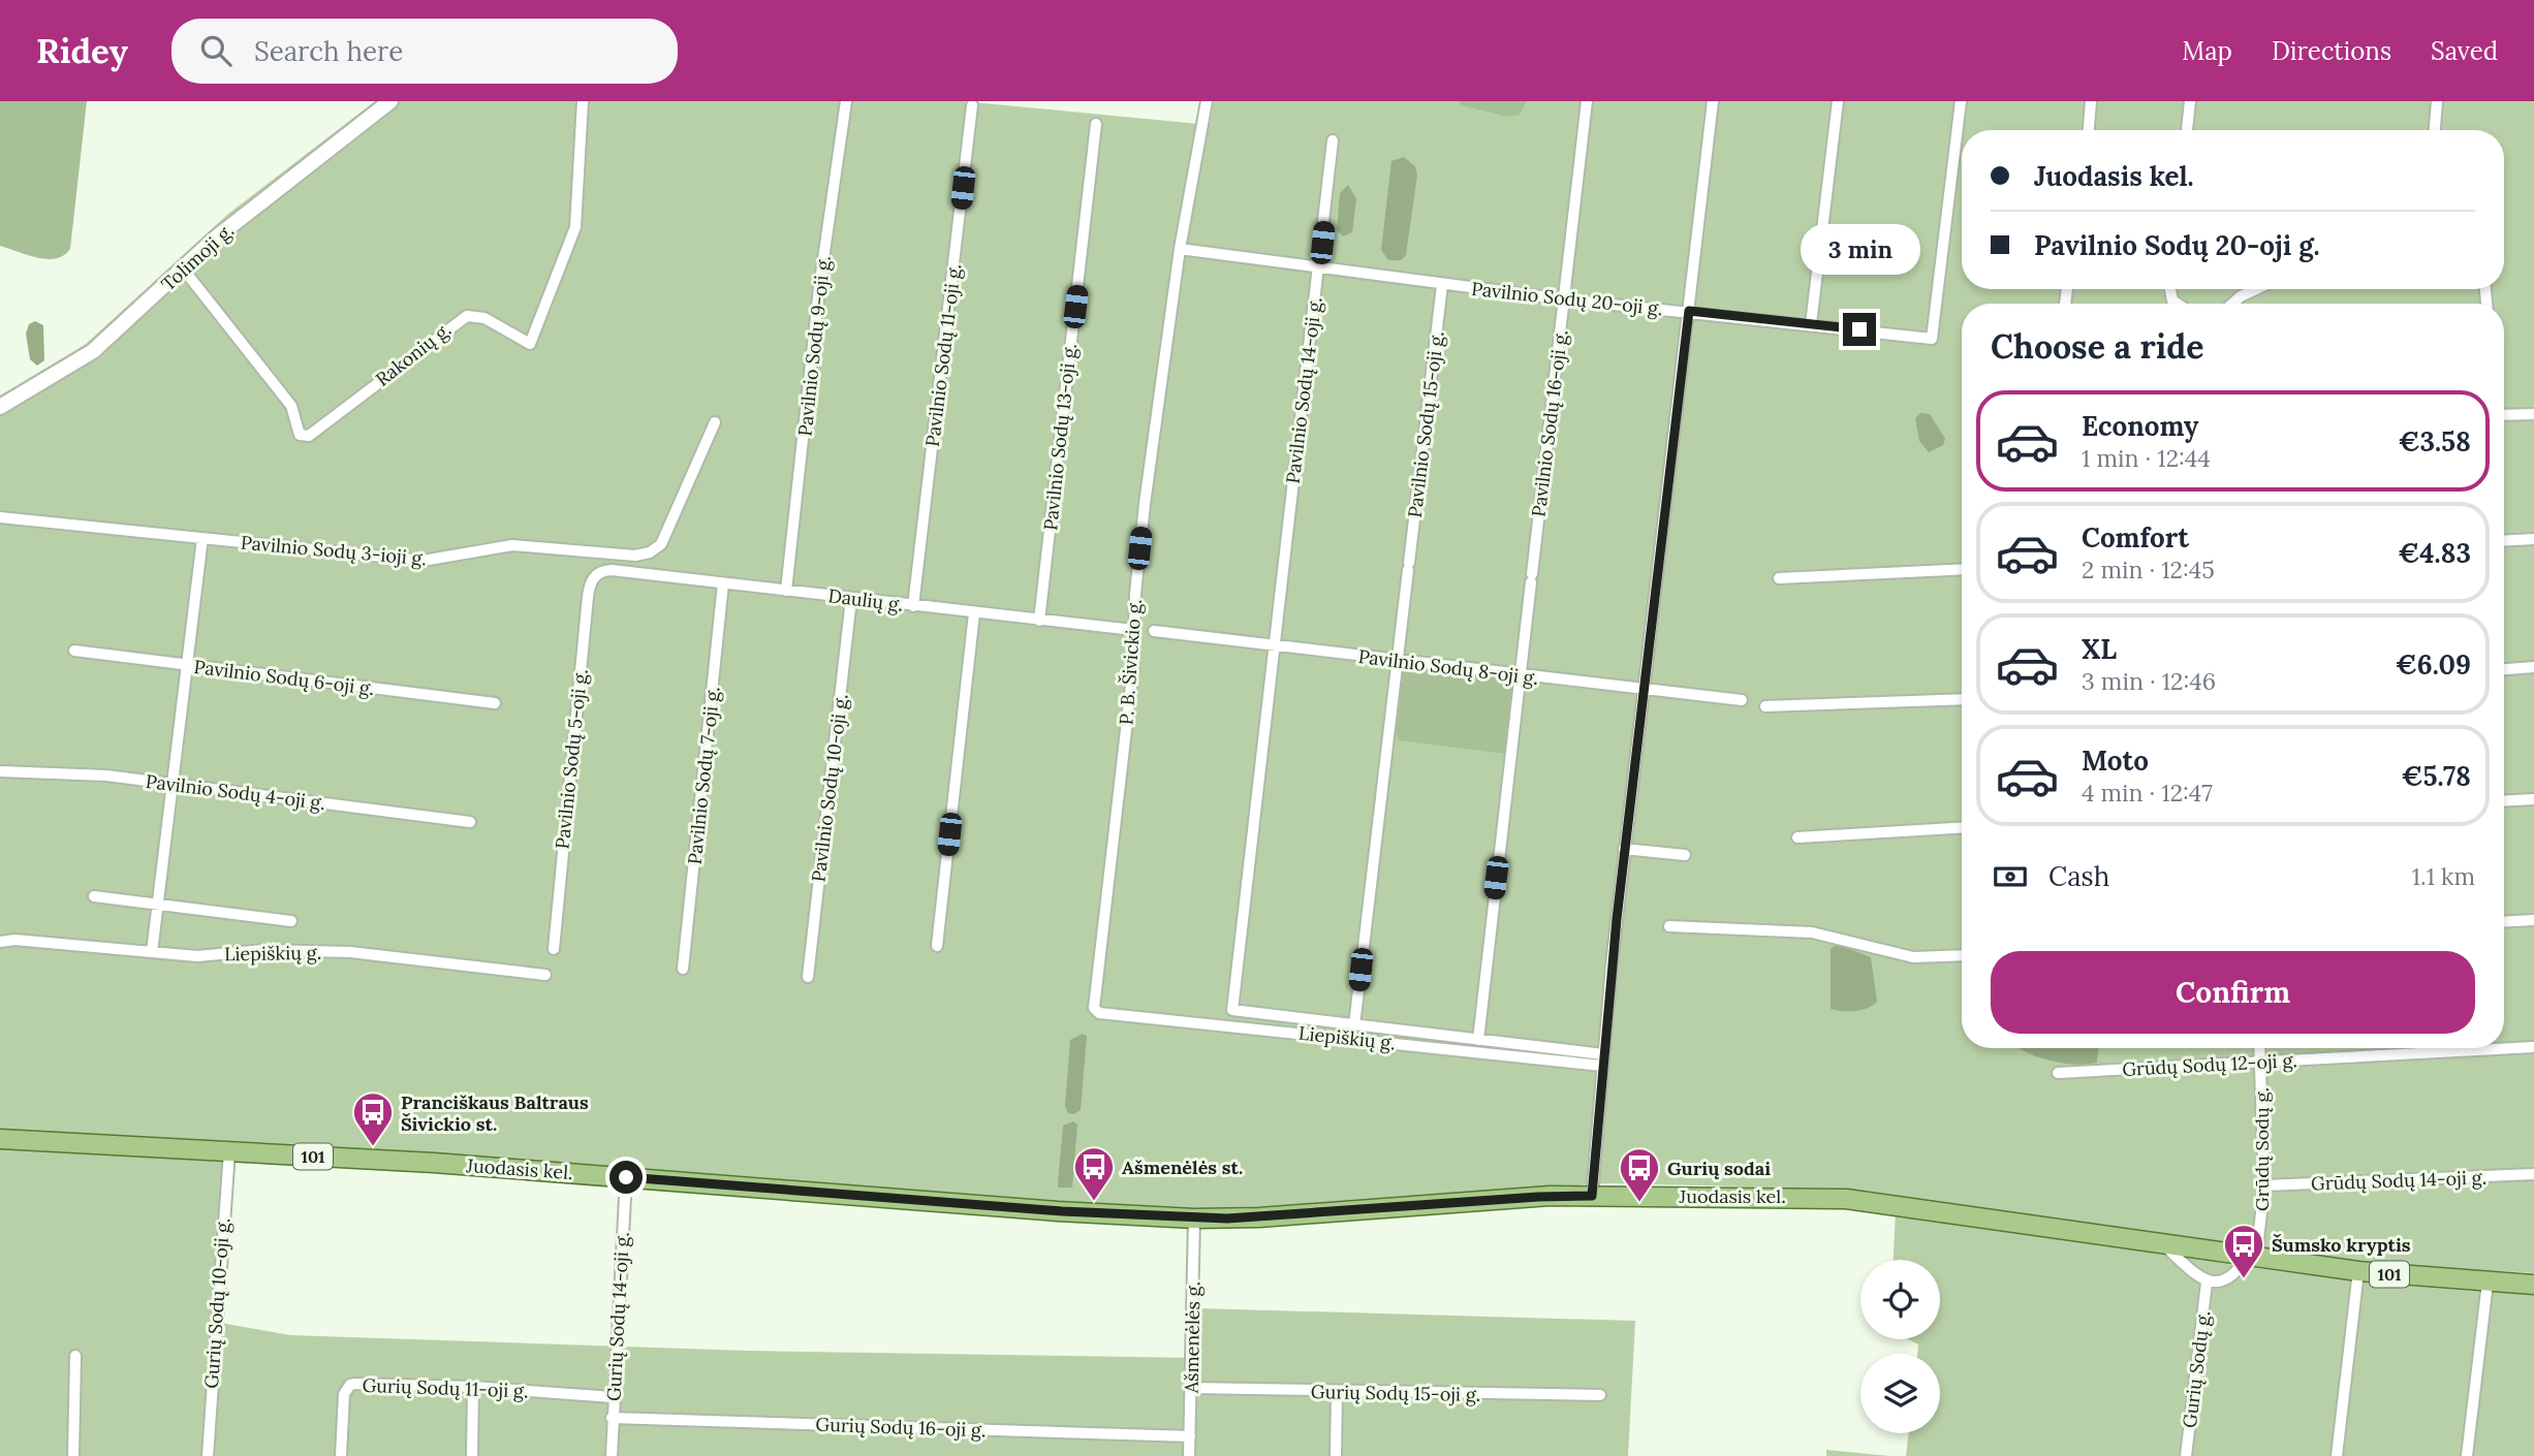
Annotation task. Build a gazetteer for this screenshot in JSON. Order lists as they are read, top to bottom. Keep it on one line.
{"streets":{"main road":["101","Juodasis kel."],"street":["Tolimoji g.","Pavilnio Sodų 20-oji g.","Pavilnio Sodų 9-oji g.","Rakonių g.","Pavilnio Sodų 11-oji g.","Pavilnio Sodų 14-oji g.","Pavilnio Sodų 16-oji g.","Pavilnio Sodų 15-oji g.","Pavilnio Sodų 13-oji g.","Pavilnio Sodų 3-ioji g.","Daulių g.","P. B. Šivickio g.","Pavilnio Sodų 8-oji g.","Pavilnio Sodų 6-oji g.","Pavilnio Sodų 5-oji g.","Pavilnio Sodų 7-oji g.","Pavilnio Sodų 10-oji g.","Pavilnio Sodų 4-oji g.","Liepiškių g.","Grūdų Sodų 12-oji g.","Grūdų Sodų g.","Grūdų Sodų 14-oji g.","Gurių Sodų 10-oji g.","Gurių Sodų 14-oji g.","Ašmenėlės g.","Gurių Sodų g.","Gurių Sodų 11-oji g.","Gurių Sodų 15-oji g.","Gurių Sodų 16-oji g."]},"crossings":[["Tolimoji g.","Rakonių g."],["Pavilnio Sodų 20-oji g.","Pavilnio Sodų 14-oji g."],["Pavilnio Sodų 20-oji g.","Pavilnio Sodų 16-oji g."],["Pavilnio Sodų 20-oji g.","Pavilnio Sodų 15-oji g."],["Pavilnio Sodų 20-oji g.","P. B. Šivickio g."],["Pavilnio Sodų 9-oji g.","Daulių g."],["Pavilnio Sodų 11-oji g.","Daulių g."],["Pavilnio Sodų 14-oji g.","Pavilnio Sodų 15-oji g."],["Pavilnio Sodų 14-oji g.","Pavilnio Sodų 8-oji g."],["Pavilnio Sodų 16-oji g.","Pavilnio Sodų 8-oji g."],["Pavilnio Sodų 15-oji g.","Pavilnio Sodų 8-oji g."],["Pavilnio Sodų 13-oji g.","Daulių g."],["Daulių g.","P. B. Šivickio g."],["Daulių g.","Pavilnio Sodų 5-oji g."],["Daulių g.","Pavilnio Sodų 7-oji g."],["Daulių g.","Pavilnio Sodų 10-oji g."],["P. B. Šivickio g.","Liepiškių g."],["Grūdų Sodų 12-oji g.","Grūdų Sodų g."],["Grūdų Sodų g.","101"],["Grūdų Sodų g.","Grūdų Sodų 14-oji g."],["101","Juodasis kel."],["Juodasis kel.","Gurių Sodų 10-oji g."],["Juodasis kel.","Gurių Sodų 14-oji g."],["Juodasis kel.","Ašmenėlės g."],["Gurių Sodų 14-oji g.","Gurių Sodų 11-oji g."],["Gurių Sodų 14-oji g.","Gurių Sodų 16-oji g."],["Ašmenėlės g.","Gurių Sodų 15-oji g."],["Ašmenėlės g.","Gurių Sodų 16-oji g."]],"places":{"bus stop":["Pranciškaus Baltraus Šivickio st.","Ašmenėlės st.","Gurių sodai","Šumsko kryptis"]},"page":{"header":"Ridey","search":"Search here","nav":["Map","Directions","Saved"],"banner":["Juodasis kel.","Pavilnio Sodų 20-oji g."],"bubble":"3 min","heading":"Choose a ride","list":[{"name":"Economy","note":"1 min · 12:44","value":"€3.58"},{"name":"Comfort","note":"2 min · 12:45","value":"€4.83"},{"name":"XL","note":"3 min · 12:46","value":"€6.09"},{"name":"Moto","note":"4 min · 12:47","value":"€5.78"}],"pay":["Cash","1.1 km"],"buttons":"Confirm"}}
